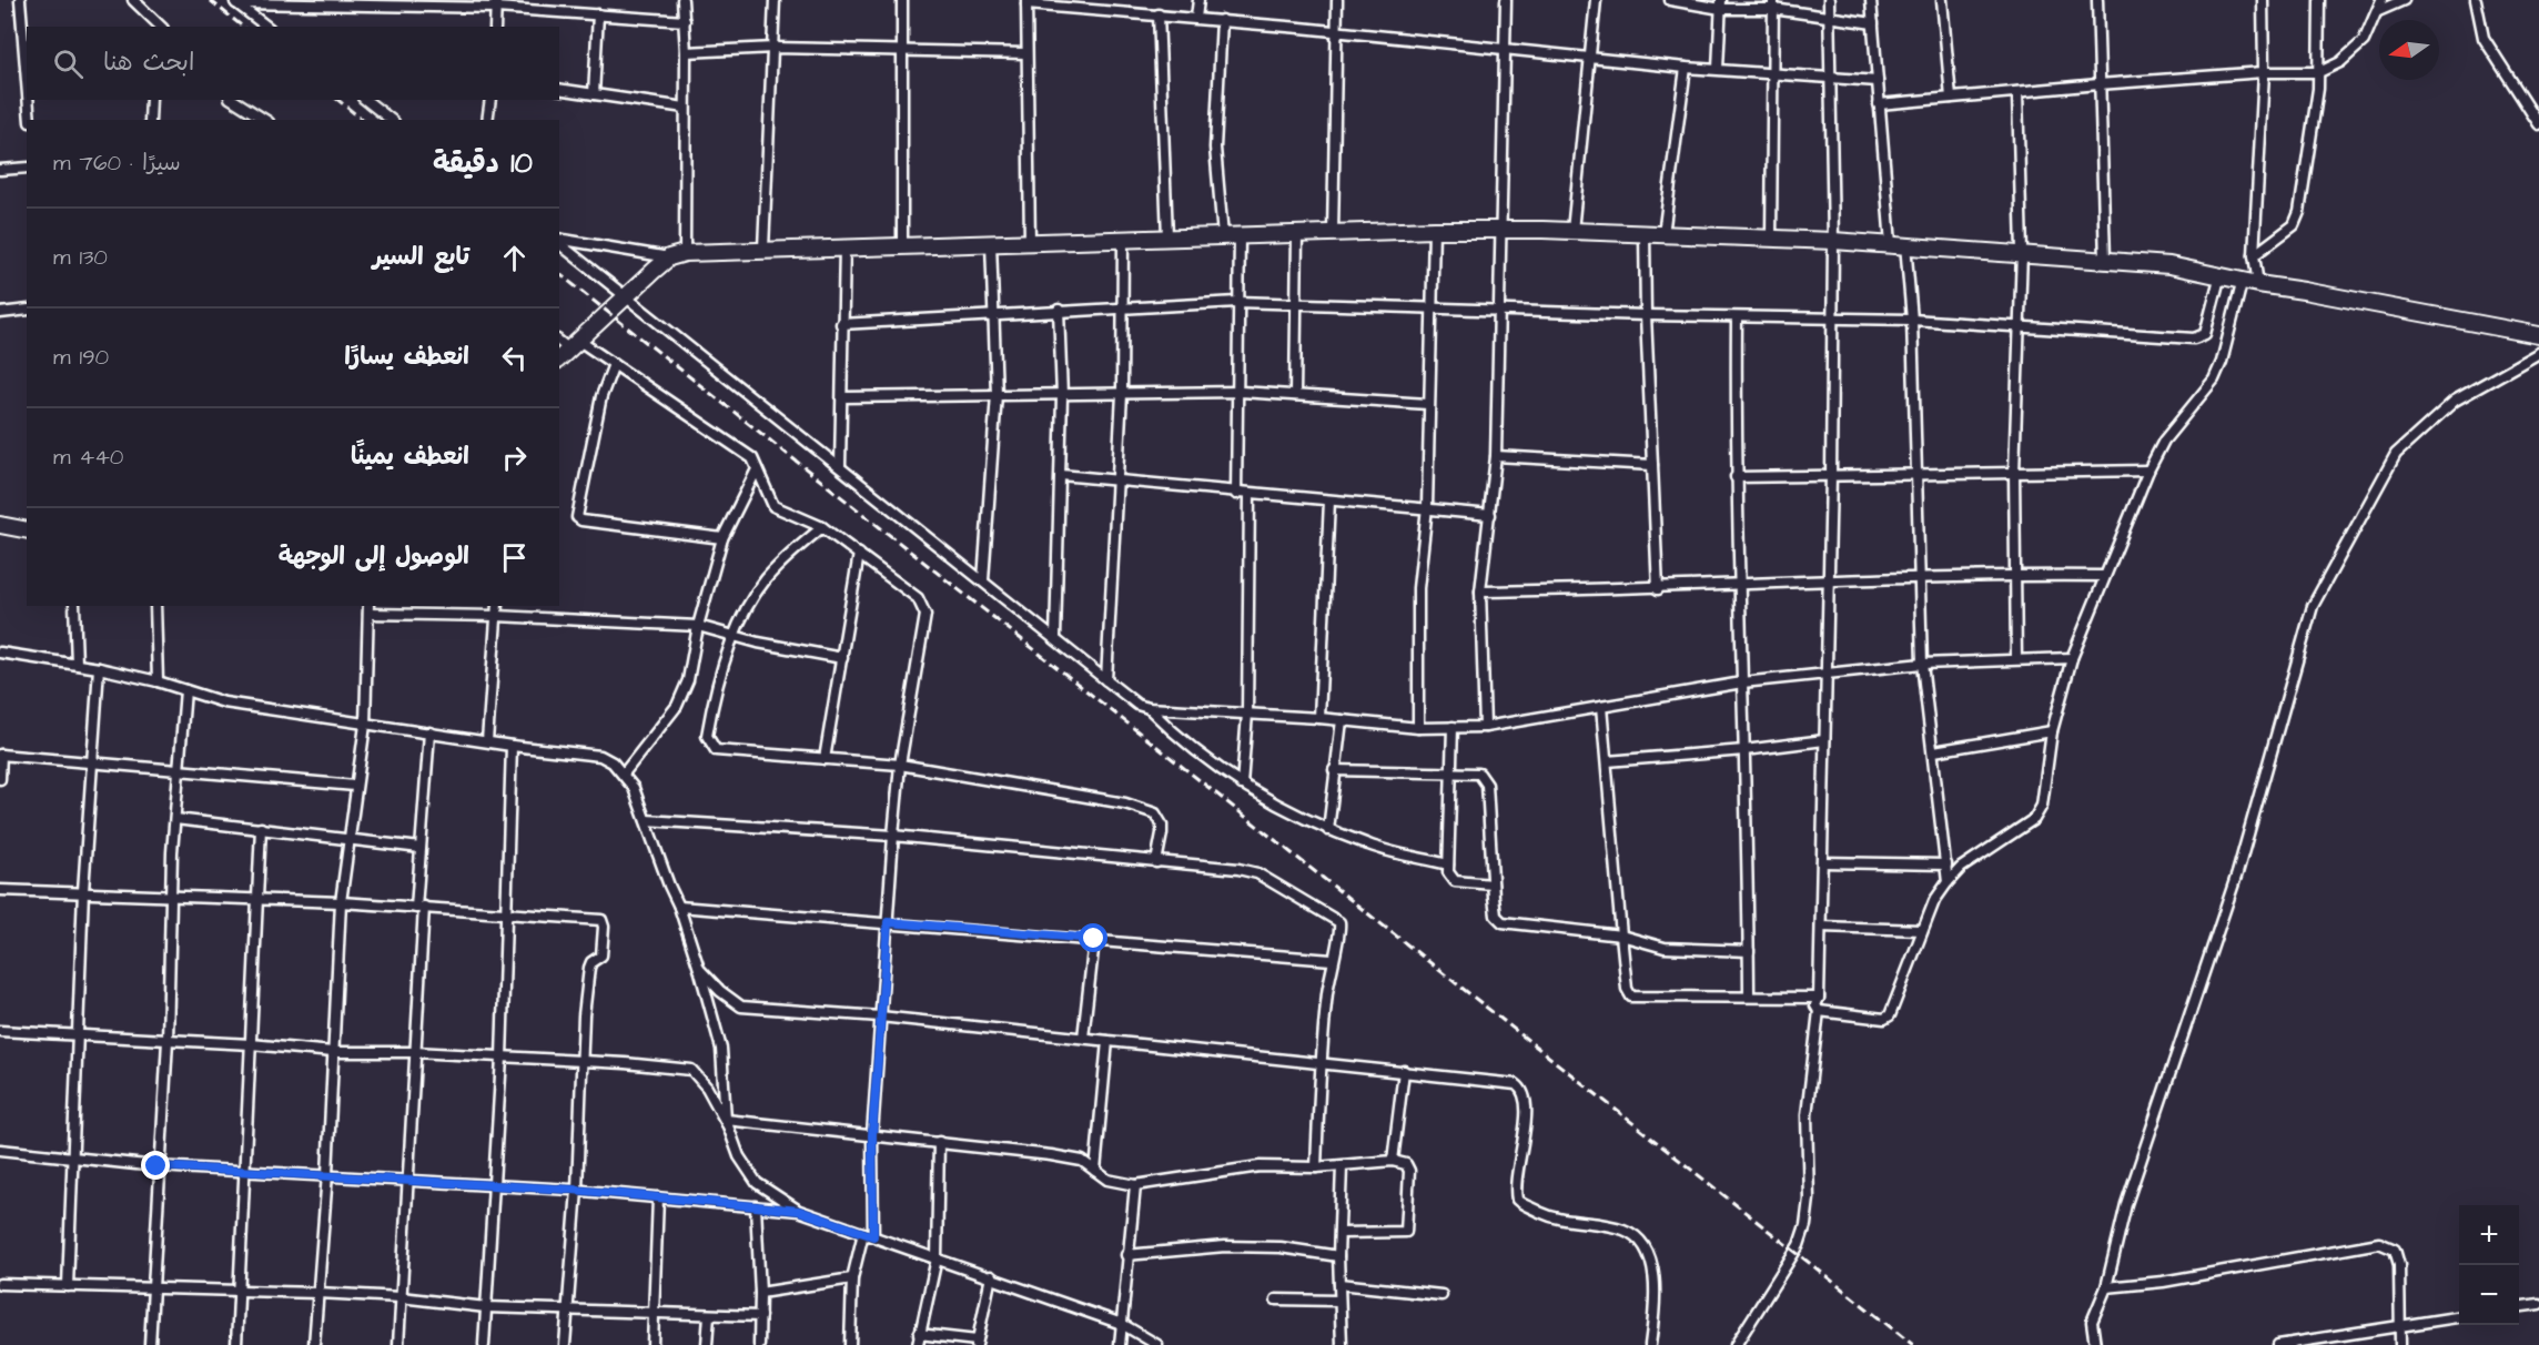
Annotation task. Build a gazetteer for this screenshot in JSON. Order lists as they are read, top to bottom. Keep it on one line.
{"north":"left","page":{"search":"ابحث هنا","heading":["10 دقيقة","سيرًا · 760 m"],"list":[["تابع السير","130 m"],["انعطف يسارًا","190 m"],["انعطف يمينًا","440 m"],"الوصول إلى الوجهة"],"map_buttons":["+","−"]}}
